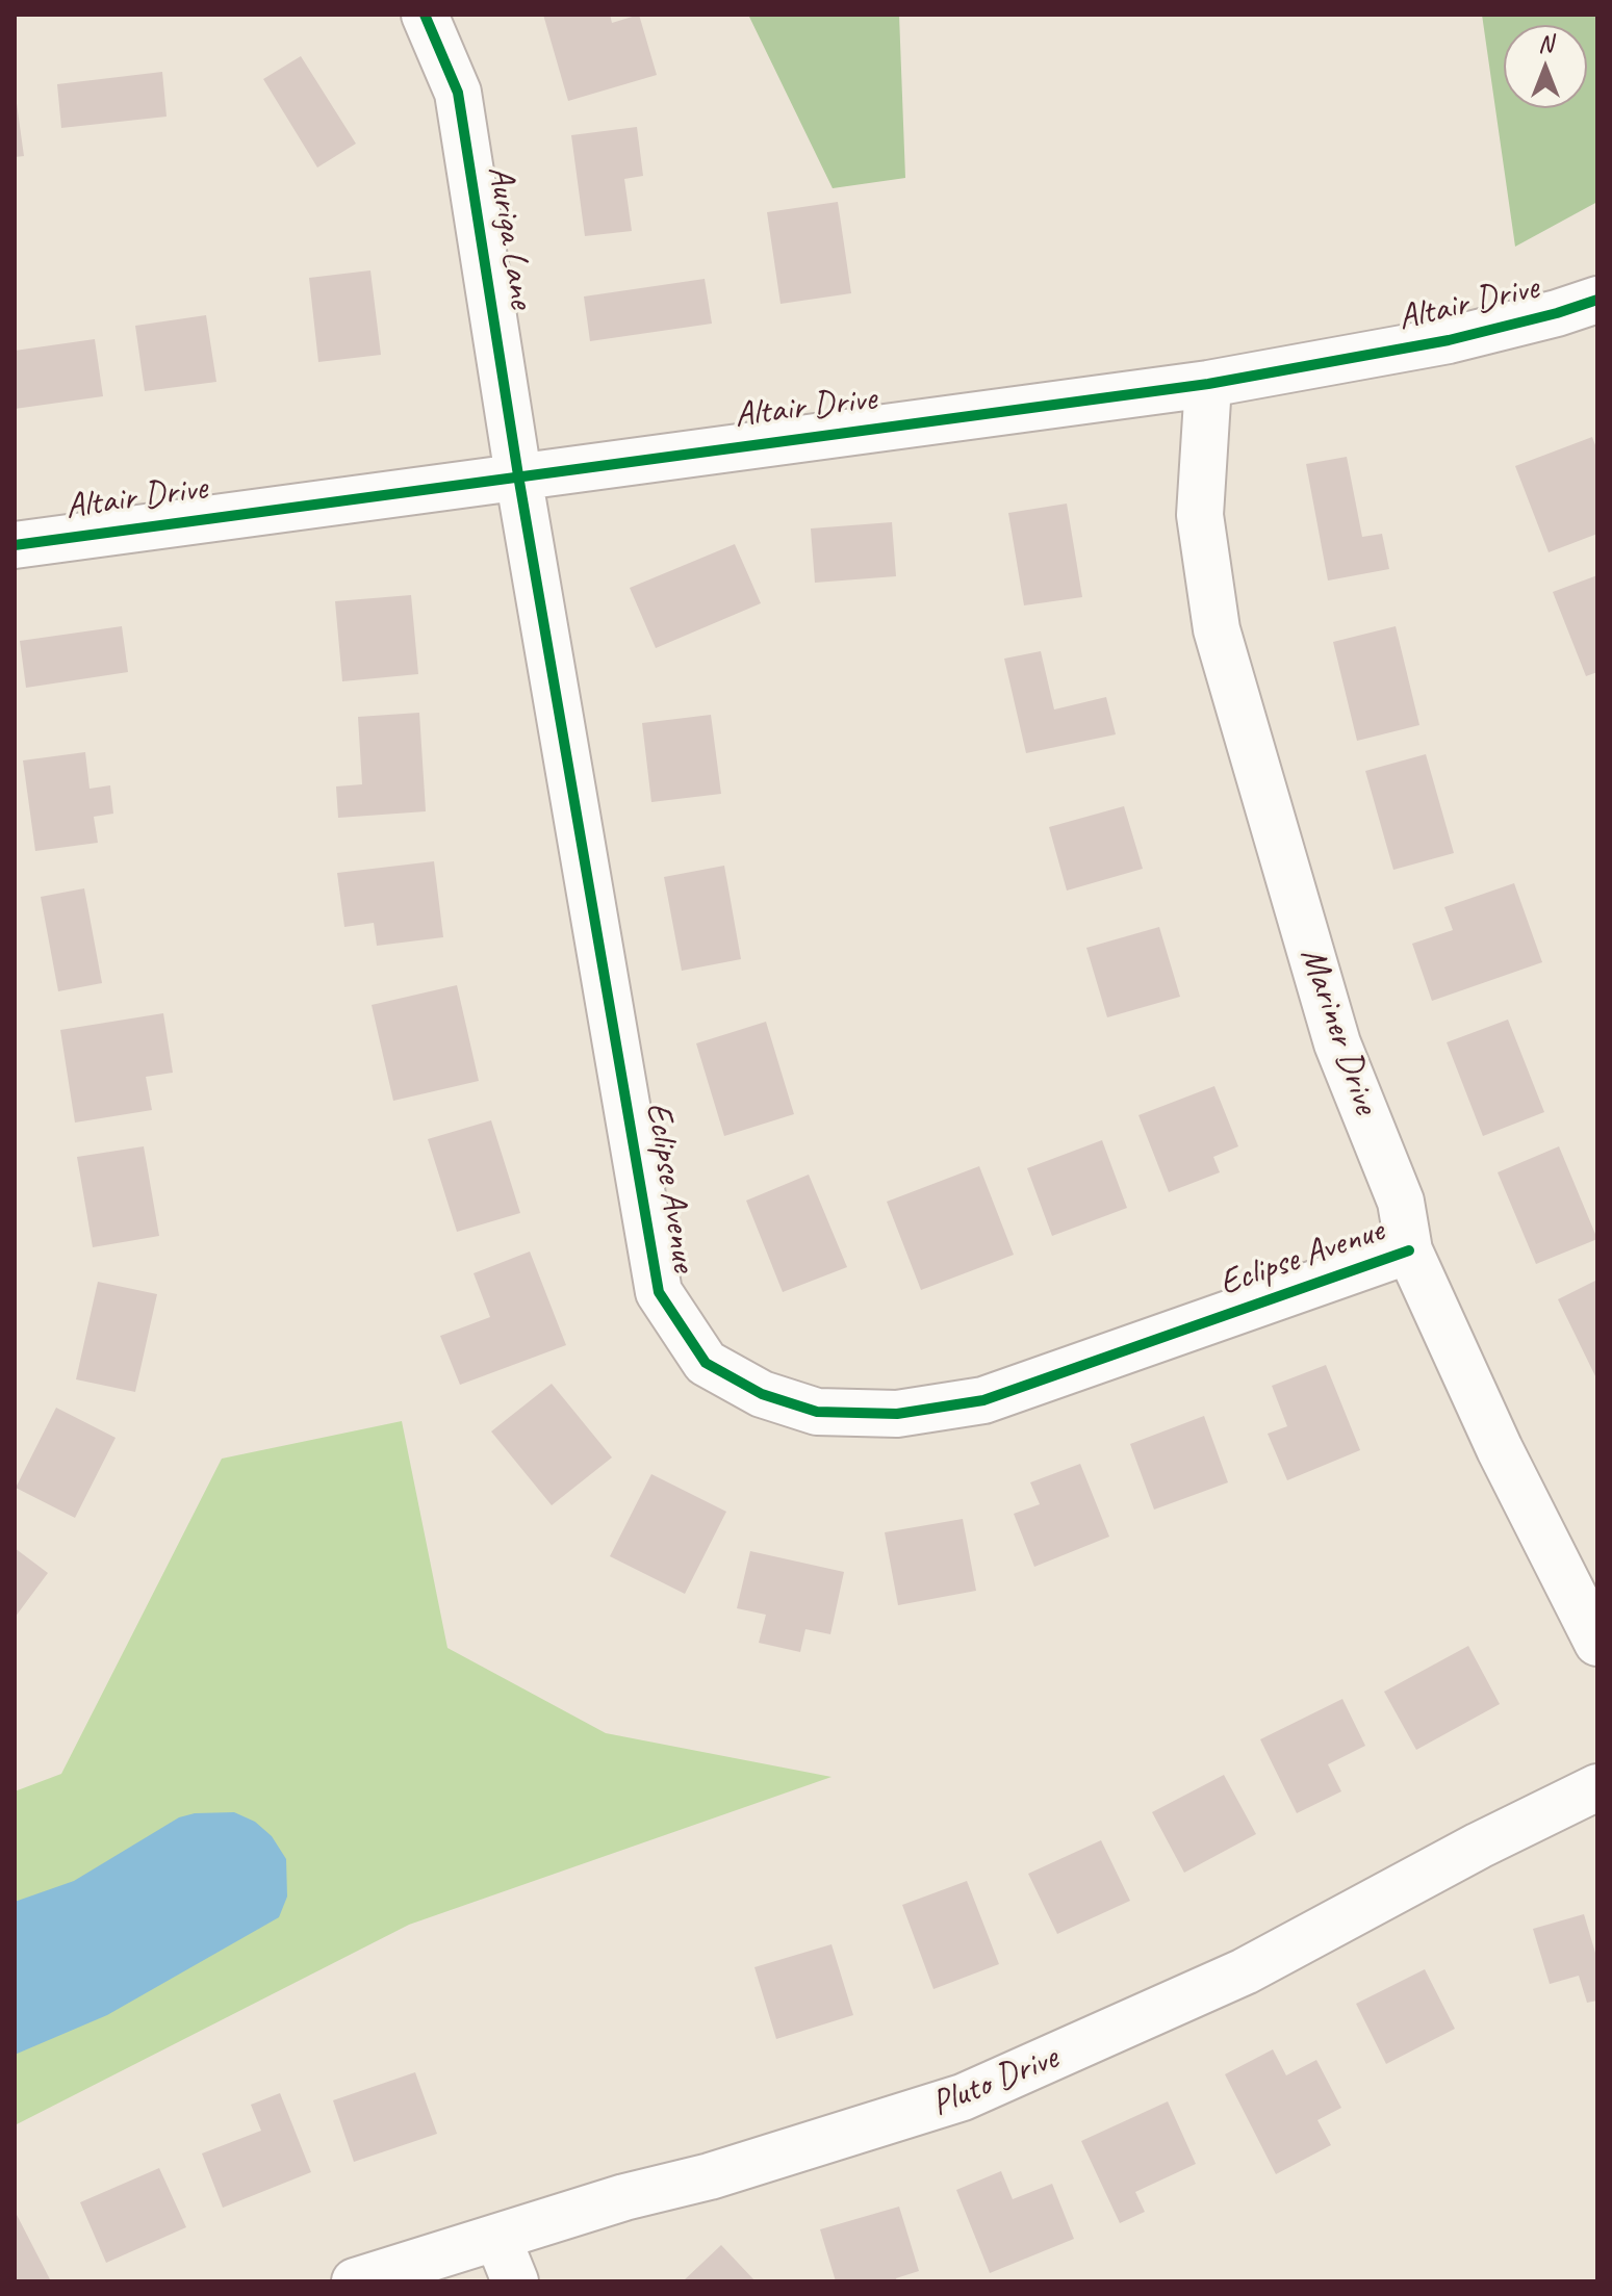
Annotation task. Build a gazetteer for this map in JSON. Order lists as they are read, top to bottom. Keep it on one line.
{"streets":{"street":["Auriga Lane","Altair Drive","Mariner Drive","Eclipse Avenue","Pluto Drive"]},"crossings":[["Auriga Lane","Altair Drive"],["Auriga Lane","Eclipse Avenue"],["Altair Drive","Mariner Drive"],["Altair Drive","Eclipse Avenue"],["Mariner Drive","Eclipse Avenue"]],"north":"top"}
